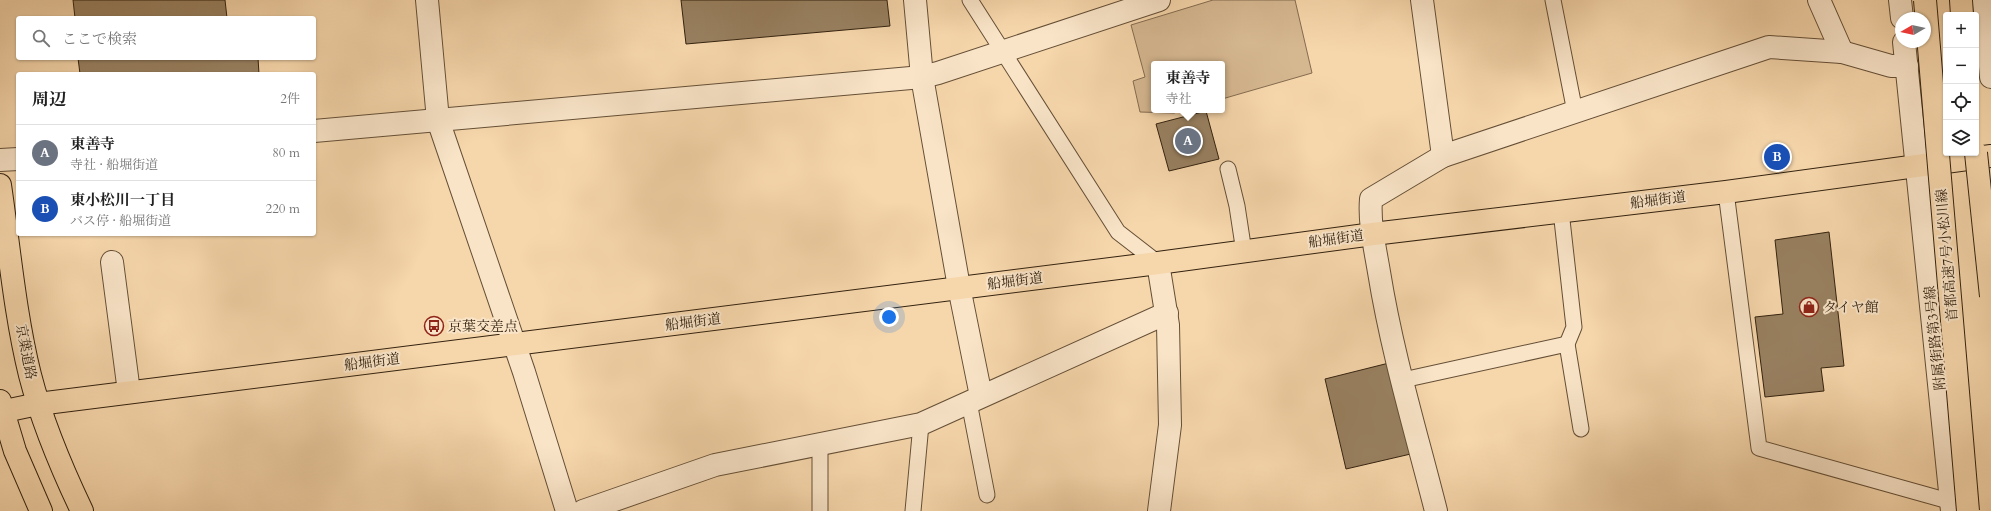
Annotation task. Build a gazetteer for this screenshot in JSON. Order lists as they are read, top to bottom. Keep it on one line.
{"streets":{"main road":["船堀街道","首都高速7号小松川線","京葉道路"],"street":["附属街路第3号線"]},"crossings":[["船堀街道","附属街路第3号線"],["船堀街道","京葉道路"],["首都高速7号小松川線","附属街路第3号線"]],"places":{"shop":["タイヤ館"],"bus stop":["京葉交差点"]},"north":"left","page":{"map_buttons":["+","−"],"search":"ここで検索","popup":["東善寺","寺社"],"heading":["周辺","2件"],"list":[{"mark":"A","name":"東善寺","note":"寺社 · 船堀街道","value":"80 m"},{"mark":"B","name":"東小松川一丁目","note":"バス停 · 船堀街道","value":"220 m"}],"pins":["A","B"]}}
